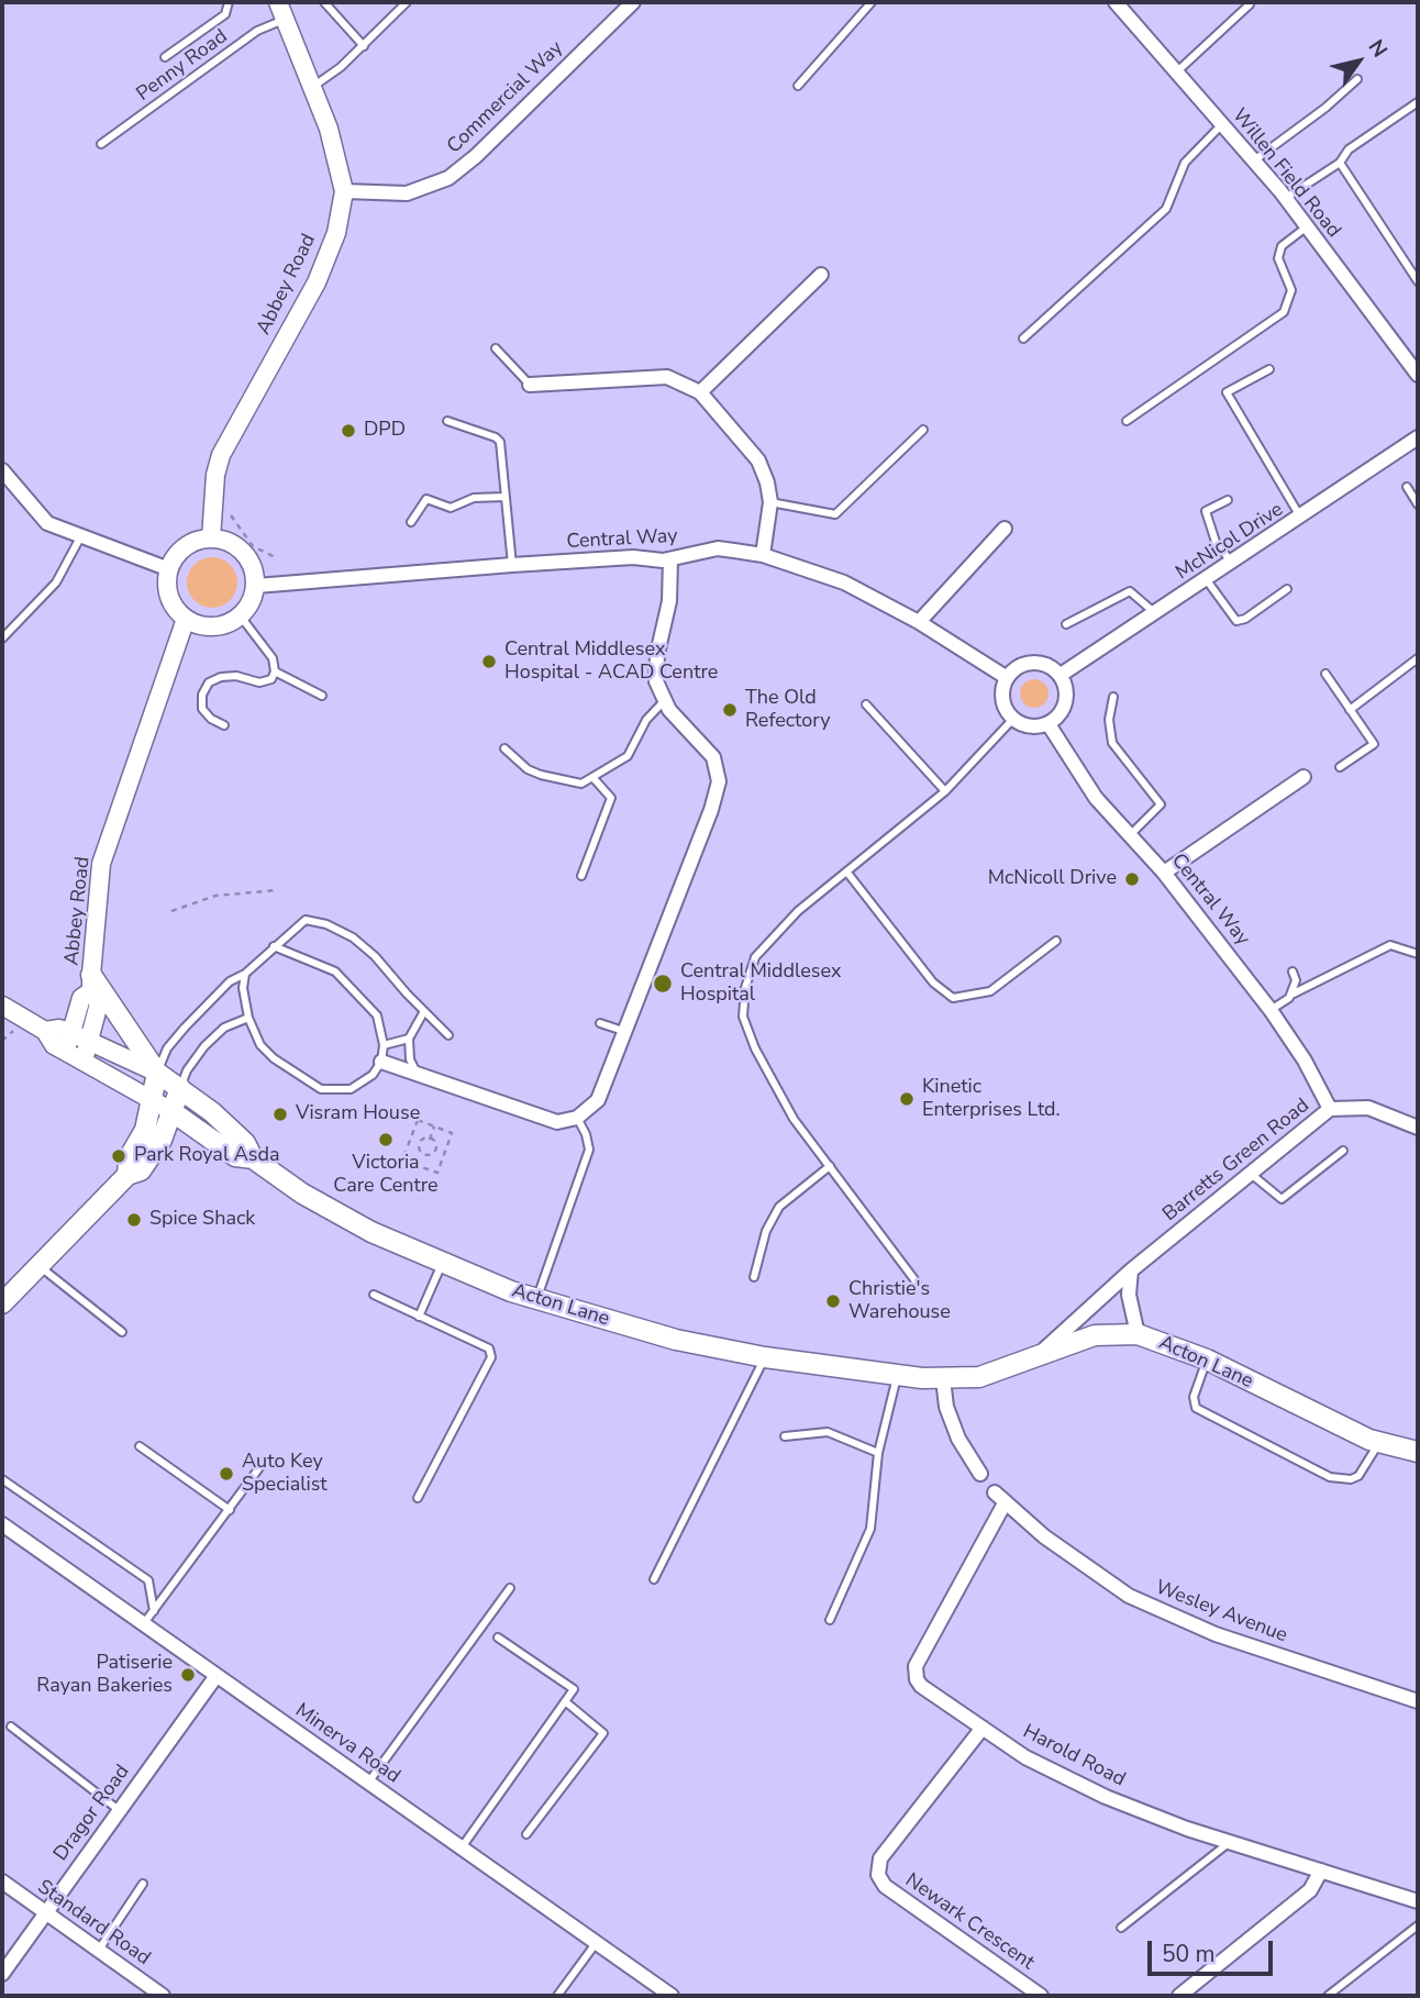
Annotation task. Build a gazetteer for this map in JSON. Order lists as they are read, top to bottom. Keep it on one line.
{"streets":{"main road":["Acton Lane"],"street":["Commercial Way","Willen Field Road","Abbey Road","Central Way","McNicol Drive","Barretts Green Road","Wesley Avenue","Minerva Road","Harold Road","Dragor Road","Newark Crescent","Standard Road"],"lane":["Penny Road"]},"crossings":[["Penny Road","Abbey Road"],["Commercial Way","Abbey Road"],["Abbey Road","Central Way"],["Abbey Road","Acton Lane"],["Central Way","McNicol Drive"],["Central Way","Barretts Green Road"],["Barretts Green Road","Acton Lane"],["Wesley Avenue","Harold Road"],["Minerva Road","Dragor Road"],["Harold Road","Newark Crescent"],["Dragor Road","Standard Road"]],"places":["DPD","Central Middlesex Hospital - ACAD Centre","The Old Refectory","McNicoll Drive","Central Middlesex Hospital","Kinetic Enterprises Ltd.","Visram House","Victoria Care Centre","Park Royal Asda","Spice Shack","Christie's Warehouse","Auto Key Specialist","Patiserie Rayan Bakeries"],"scale_bar":"50 m","north":"top right"}
